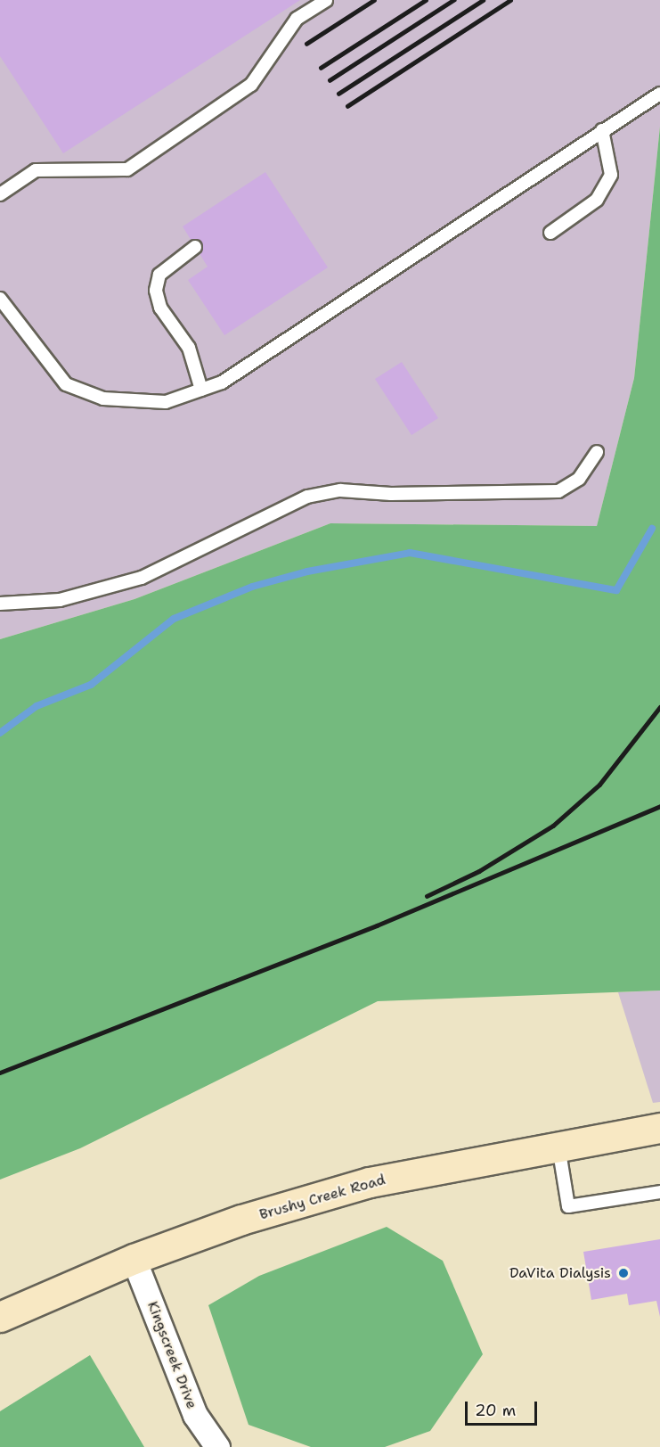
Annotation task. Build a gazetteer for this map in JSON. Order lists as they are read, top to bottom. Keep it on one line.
{"streets":{"main road":["Brushy Creek Road"],"street":["Kingscreek Drive"]},"crossings":[["Brushy Creek Road","Kingscreek Drive"]],"places":["DaVita Dialysis"],"scale_bar":"20 m"}
